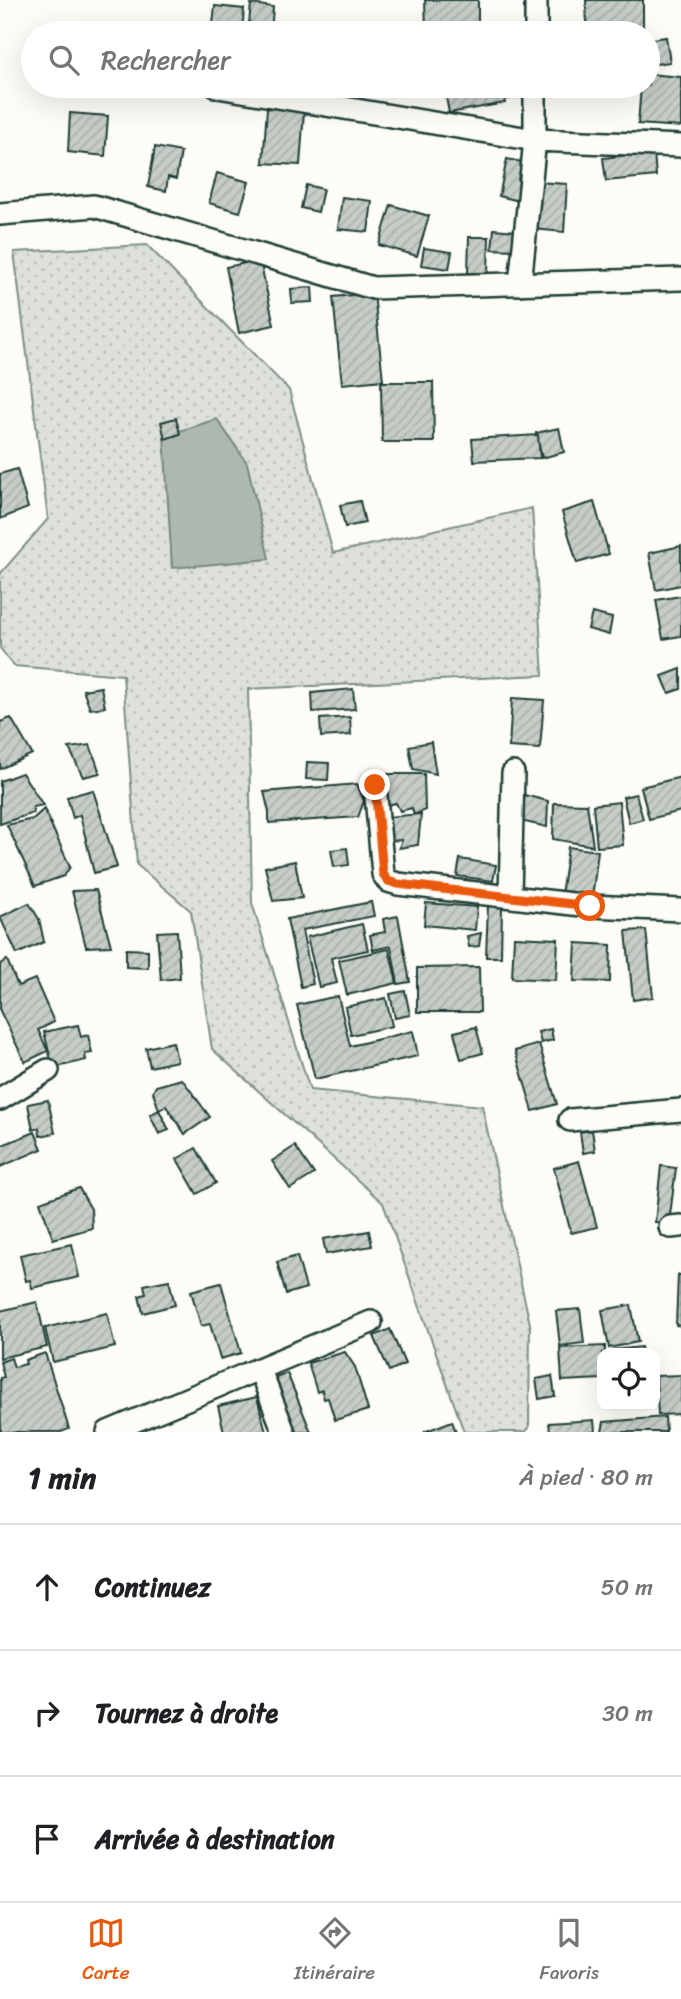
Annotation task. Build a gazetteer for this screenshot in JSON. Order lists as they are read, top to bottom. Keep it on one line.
{"page":{"search":"Rechercher","heading":["1 min","À pied · 80 m"],"list":[["Continuez","50 m"],["Tournez à droite","30 m"],"Arrivée à destination"],"nav":["Carte","Itinéraire","Favoris"]}}
